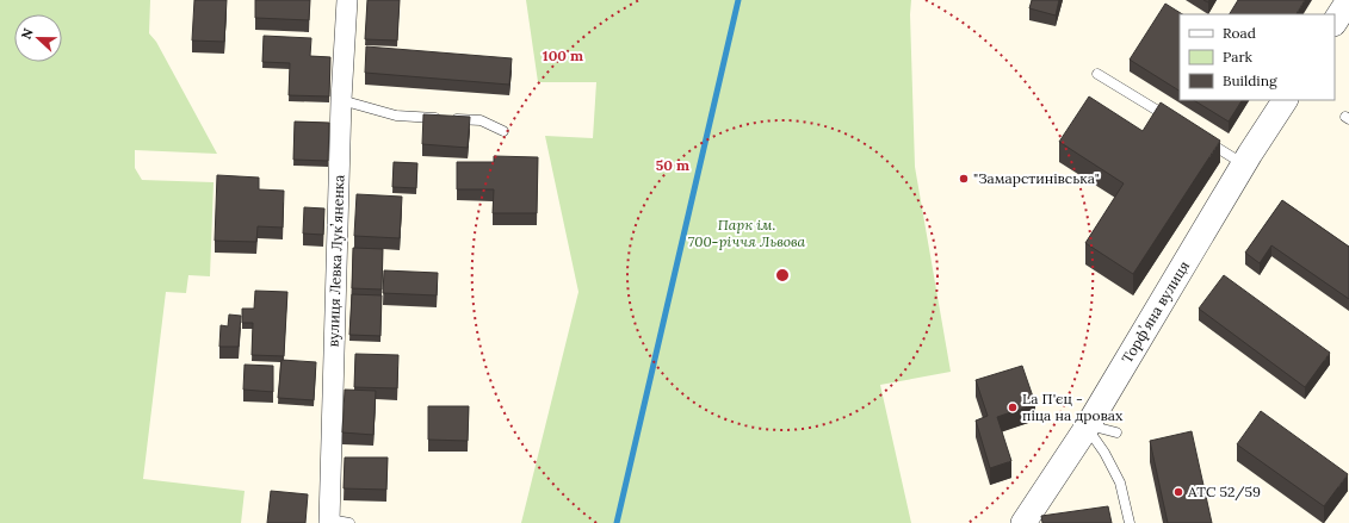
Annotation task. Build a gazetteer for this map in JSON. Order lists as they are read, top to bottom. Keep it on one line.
{"streets":{"street":["вулиця Левка Лукʼяненка","Торфʼяна вулиця"]},"parks":["Парк ім. 700-річчя Львова"],"places":["\"Замарстинівська\"","La П'єц - піца на дровах","АТС 52/59"],"legend":["Road","Park","Building"],"north":"left","rings":["100 m","50 m"]}
